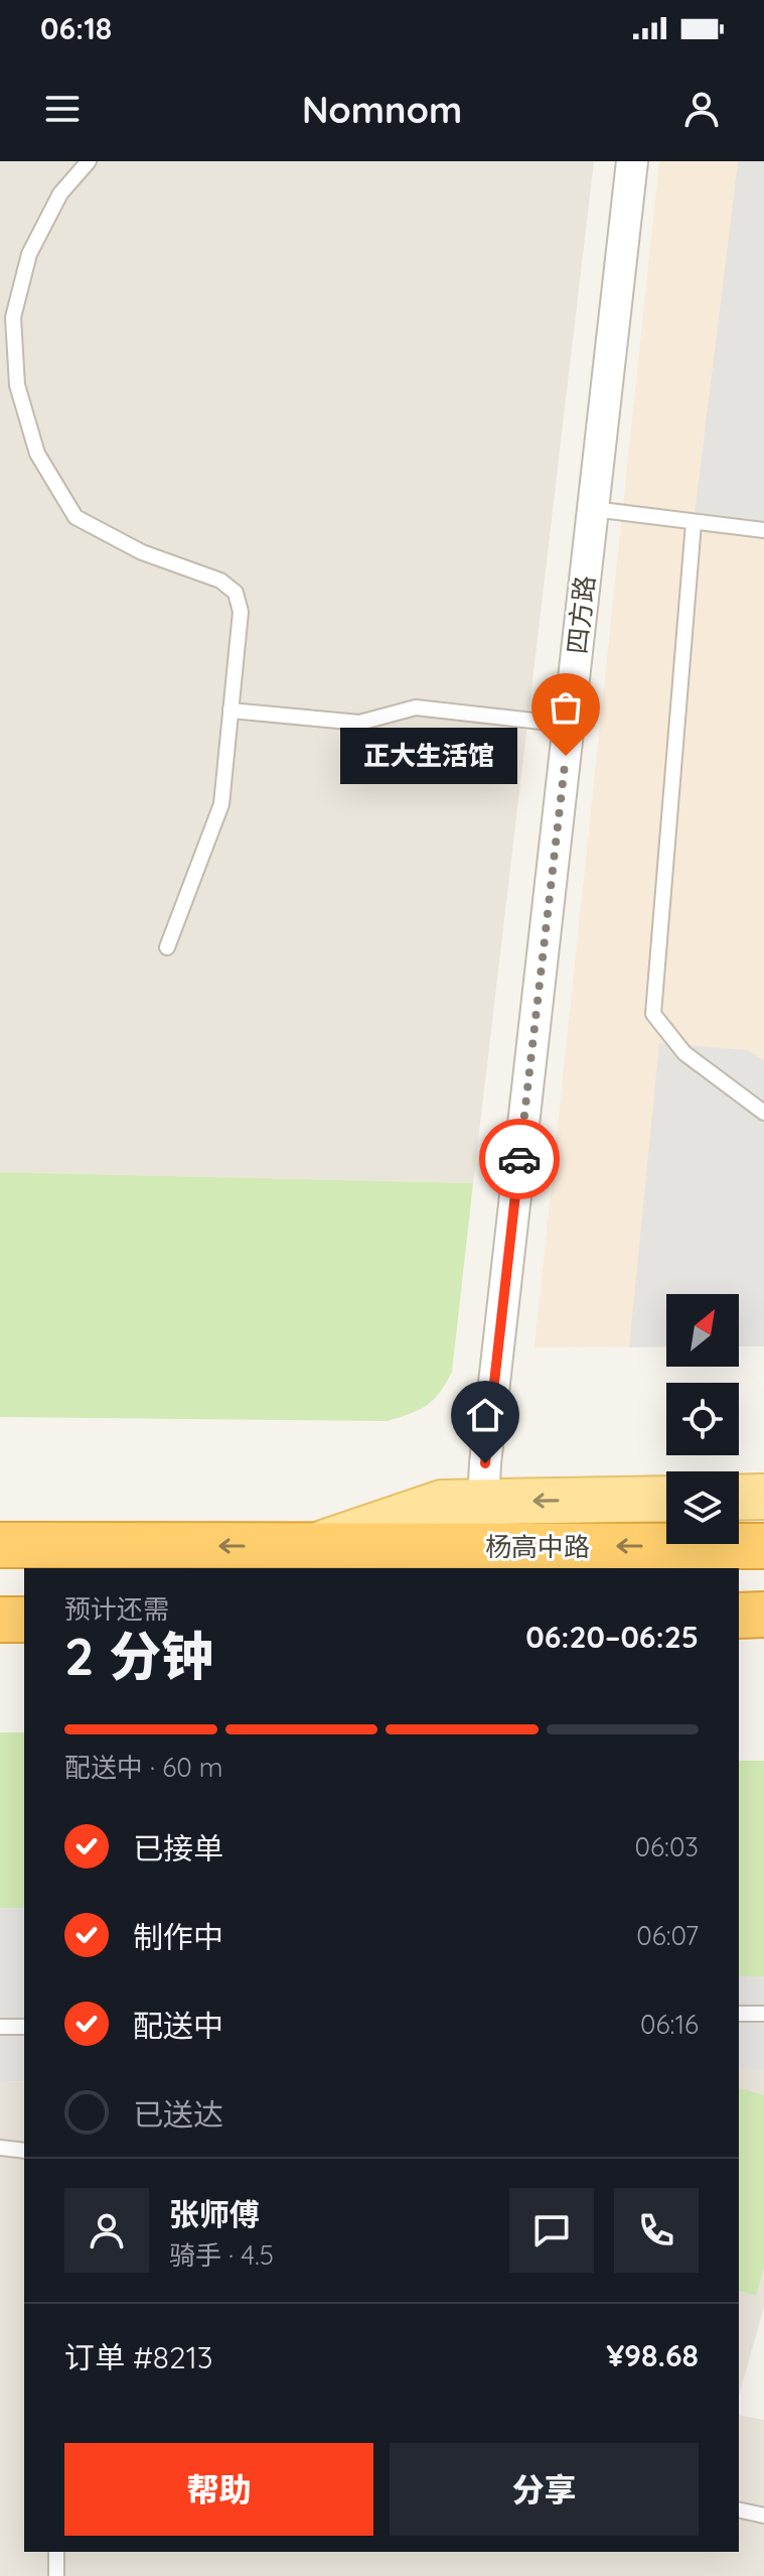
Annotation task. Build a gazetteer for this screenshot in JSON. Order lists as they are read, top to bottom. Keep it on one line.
{"streets":{"highway":["杨高中路"],"street":["四方路"]},"crossings":[["四方路","杨高中路"]],"one_way":["杨高中路"],"places":["正大生活馆"],"north":"top right","page":{"status":"06:18","header":"Nomnom","bubble":"正大生活馆","heading":["2 分钟","预计还需","06:20–06:25"],"panel":["张师傅","骑手 · 4.5","订单 #8213","¥98.68"],"bar":"配送中 · 60 m","list":[["已接单","06:03"],["制作中","06:07"],["配送中","06:16"],"已送达"],"buttons":["帮助","分享"]}}
